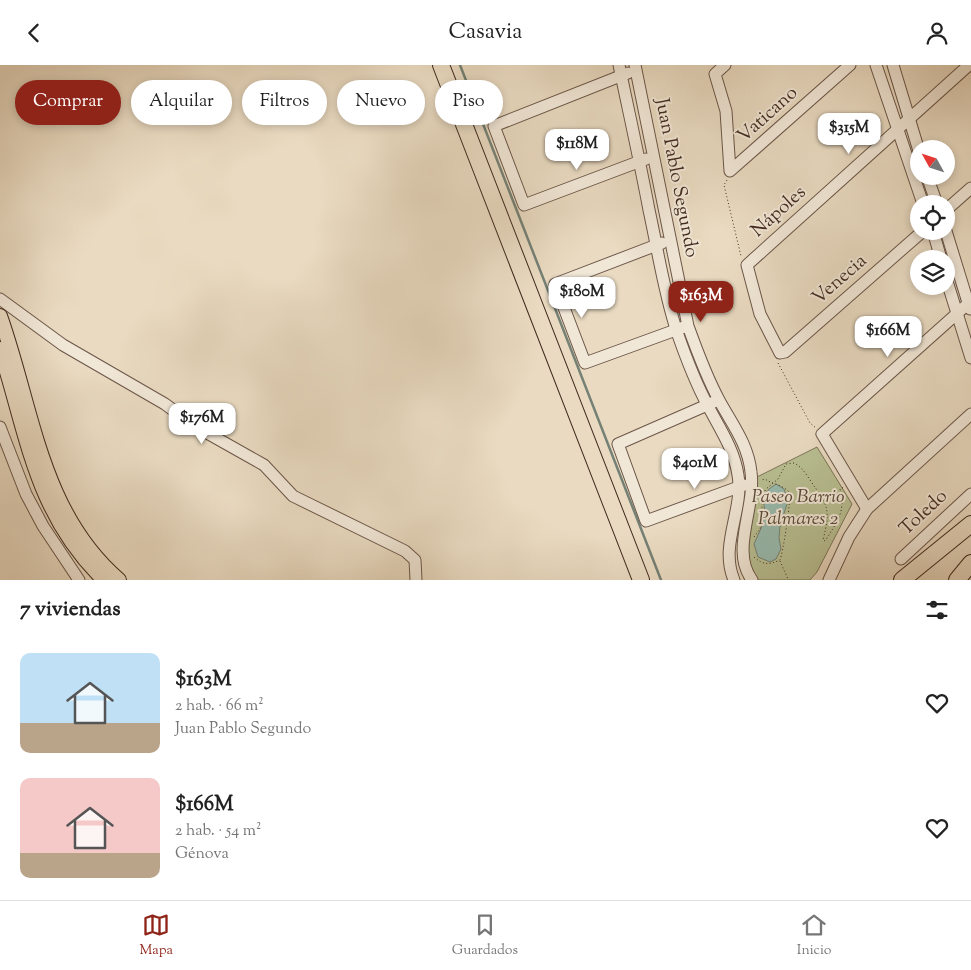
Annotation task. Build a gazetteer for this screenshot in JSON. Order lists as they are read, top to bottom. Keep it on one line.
{"streets":{"street":["Vaticano","Juan Pablo Segundo","Nápoles","Venecia","Toledo"]},"parks":["Paseo Barrio Palmares 2"],"north":"top left","page":{"header":"Casavia","chip":["Comprar","Alquilar","Filtros","Nuevo","Piso"],"price":["$315M","$118M","$180M","$163M","$166M","$176M","$401M"],"heading":"7 viviendas","list":[{"name":"$163M","note":"2 hab. · 66 m² · Juan Pablo Segundo"},{"name":"$166M","note":"2 hab. · 54 m² · Génova"}],"tabs":["Mapa","Guardados","Inicio"]}}
